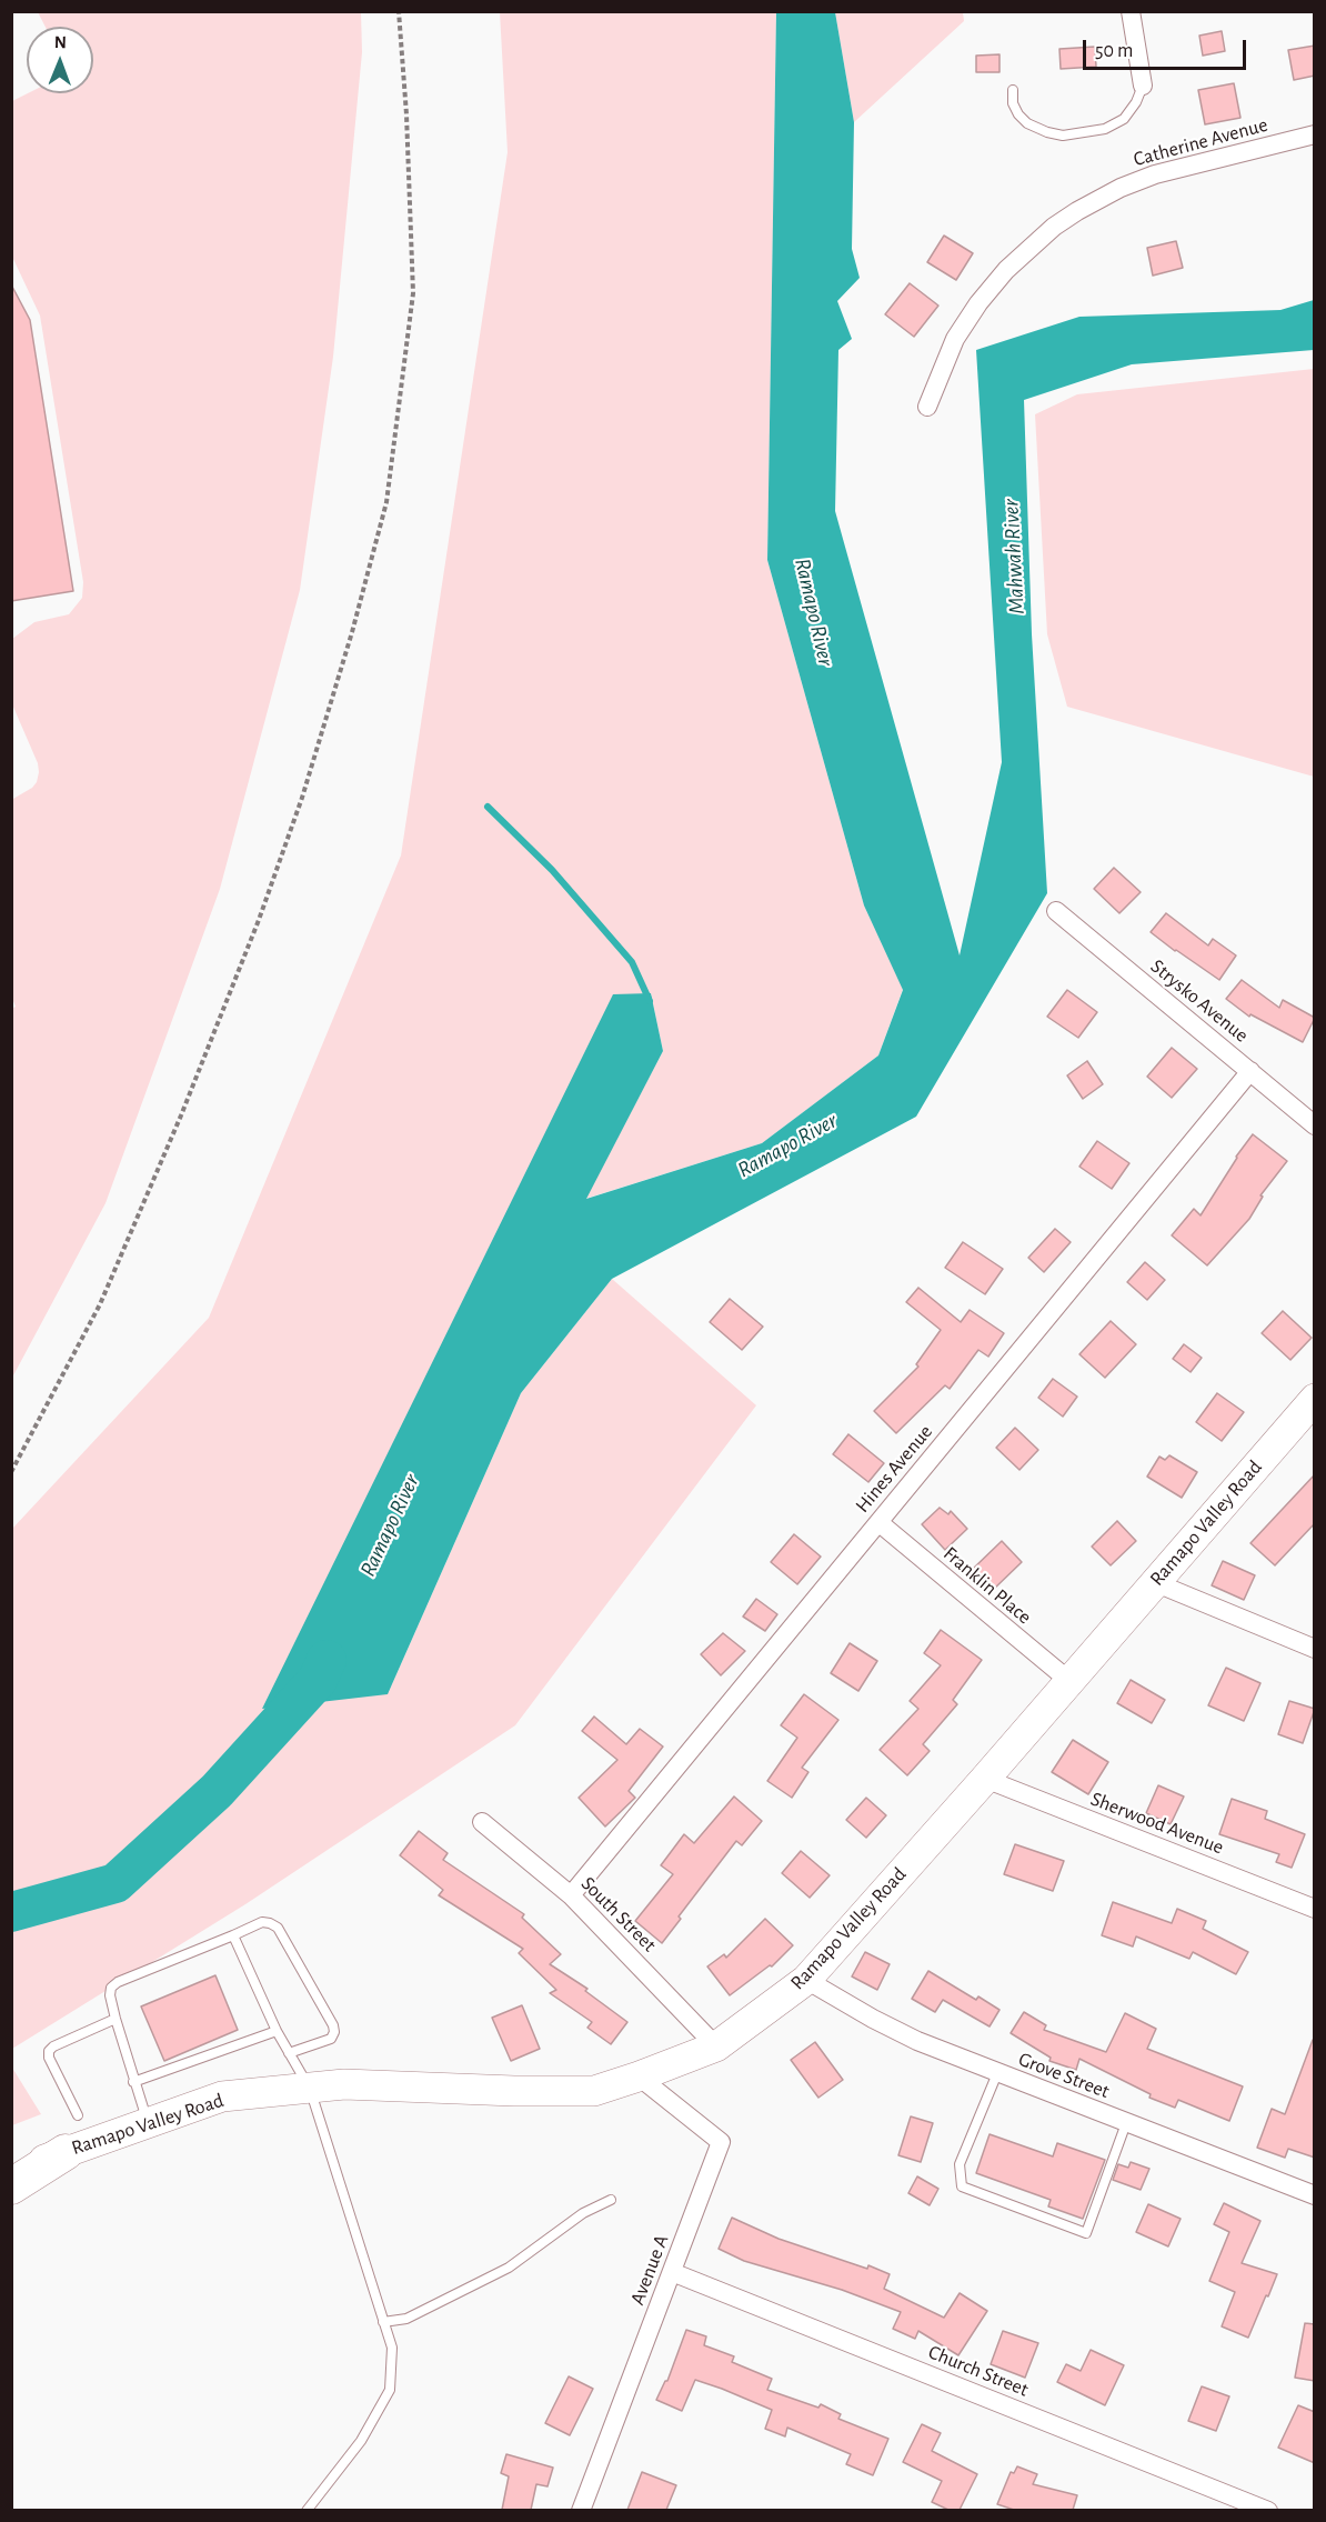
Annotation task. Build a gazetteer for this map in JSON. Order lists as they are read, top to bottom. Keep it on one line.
{"streets":{"main road":["Ramapo Valley Road"],"street":["Catherine Avenue","Strysko Avenue","Hines Avenue","Franklin Place","Sherwood Avenue","South Street","Grove Street","Avenue A","Church Street"]},"crossings":[["Strysko Avenue","Hines Avenue"],["Hines Avenue","Franklin Place"],["Hines Avenue","South Street"],["Ramapo Valley Road","Franklin Place"],["Ramapo Valley Road","Sherwood Avenue"],["Ramapo Valley Road","South Street"],["Ramapo Valley Road","Grove Street"],["Ramapo Valley Road","Avenue A"],["Avenue A","Church Street"]],"water":["Mahwah River","Ramapo River"],"scale_bar":"50 m","north":"top"}
